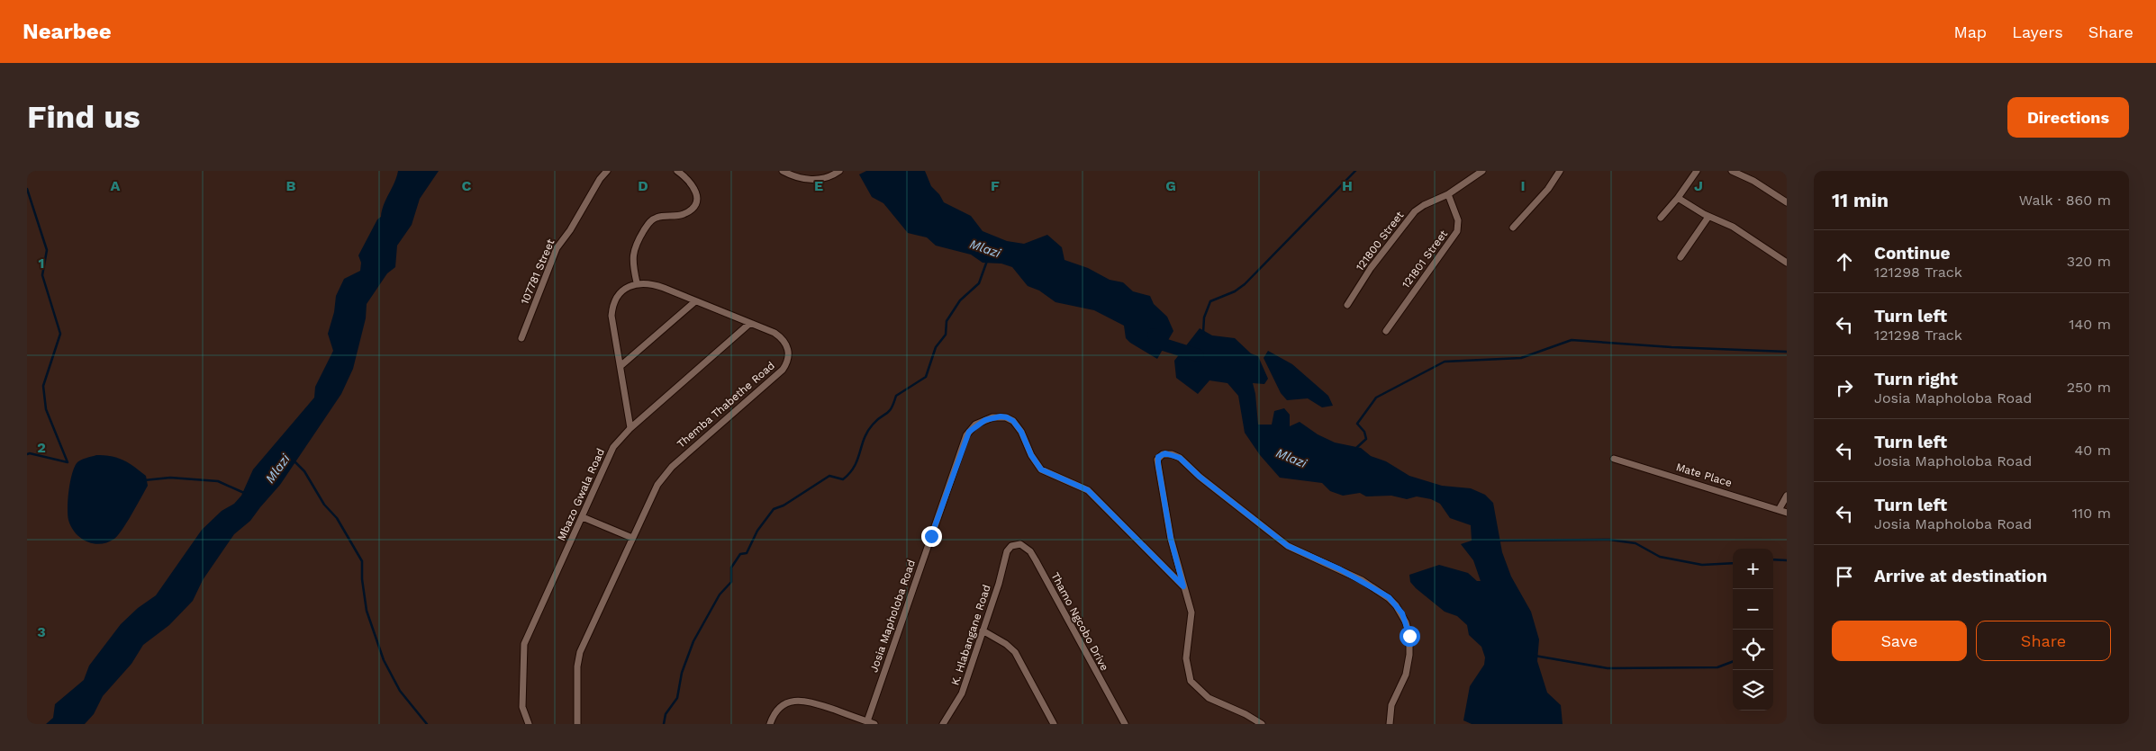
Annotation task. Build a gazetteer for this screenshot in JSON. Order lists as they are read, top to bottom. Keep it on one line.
{"streets":{"street":["121800 Street","121801 Street","107781 Street","Themba Thabethe Road","Mate Place","Mbazo Gwala Road","Josia Mapholoba Road","Thamo Ngcobo Drive","K. Hlabangane Road"]},"crossings":[["121800 Street","121801 Street"],["Themba Thabethe Road","Mbazo Gwala Road"],["Thamo Ngcobo Drive","K. Hlabangane Road"]],"water":["Mlazi"],"page":{"header":"Nearbee","nav":["Map","Layers","Share"],"buttons":["Directions",["Save","Share"]],"title":"Find us","heading":["11 min","Walk · 860 m"],"list":[["Continue","121298 Track","320 m"],["Turn left","121298 Track","140 m"],["Turn right","Josia Mapholoba Road","250 m"],["Turn left","Josia Mapholoba Road","40 m"],["Turn left","Josia Mapholoba Road","110 m"],"Arrive at destination"],"map_buttons":["+","−"]},"grid":{"columns":["A","B","C","D","E","F","G","H","I","J"],"rows":["1","2","3"]}}
